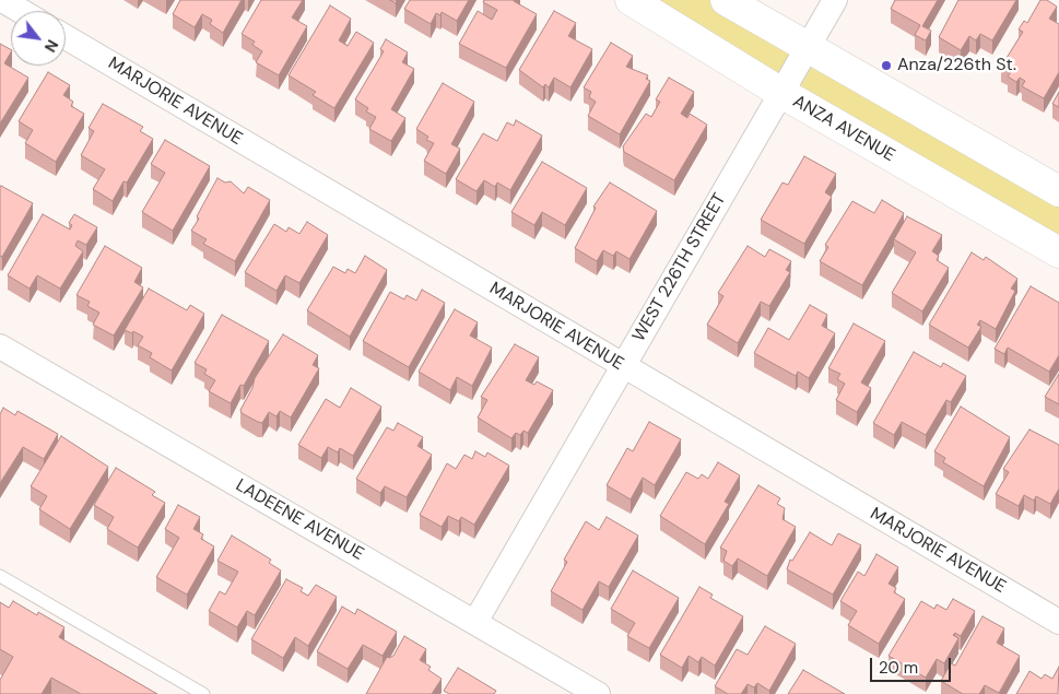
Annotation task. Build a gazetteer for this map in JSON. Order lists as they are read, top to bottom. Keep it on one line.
{"streets":{"main road":["ANZA AVENUE"],"street":["MARJORIE AVENUE","WEST 226TH STREET","LADEENE AVENUE"]},"crossings":[["MARJORIE AVENUE","WEST 226TH STREET"],["ANZA AVENUE","WEST 226TH STREET"],["WEST 226TH STREET","LADEENE AVENUE"]],"places":["Anza/226th St."],"scale_bar":"20 m","north":"bottom right"}
